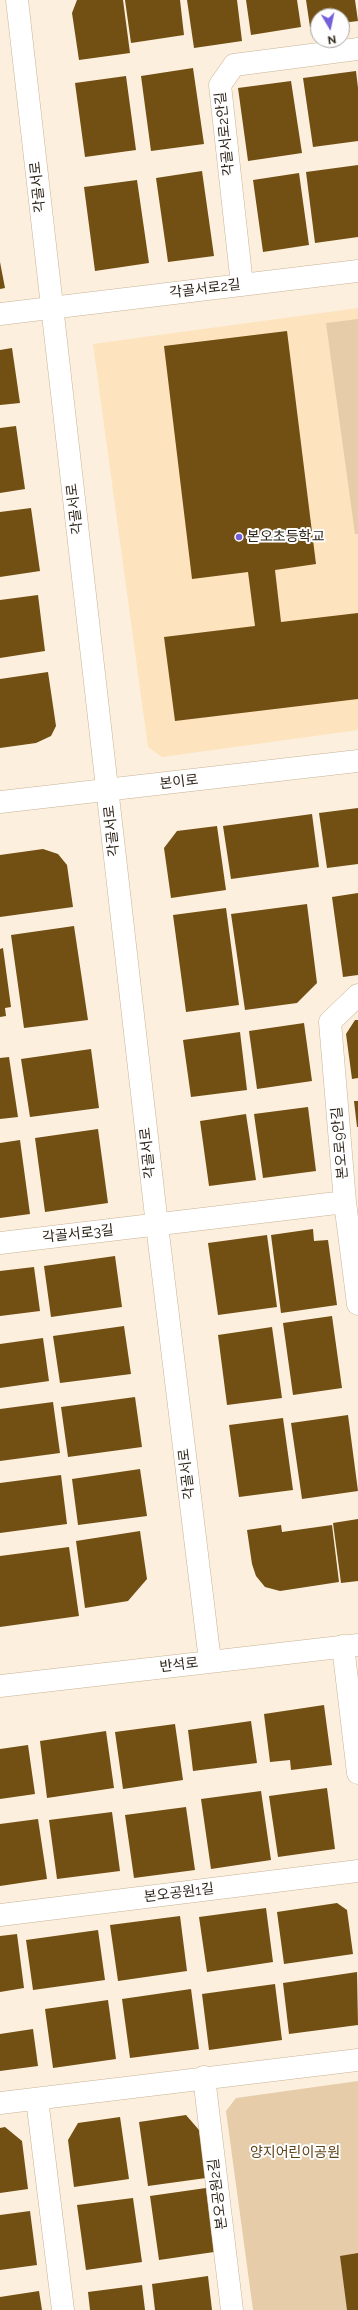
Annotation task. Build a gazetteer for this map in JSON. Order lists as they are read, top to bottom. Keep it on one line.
{"streets":{"street":["각골서로2안길","각골서로","각골서로2길","본이로","본오로9안길","각골서로3길","반석로","본오공원1길","본오공원2길"]},"crossings":[["각골서로2안길","각골서로2길"],["각골서로","각골서로2길"],["각골서로","본이로"],["각골서로","각골서로3길"],["각골서로","반석로"],["본오로9안길","각골서로3길"]],"parks":["양지어린이공원"],"places":["본오초등학교"],"north":"bottom"}
